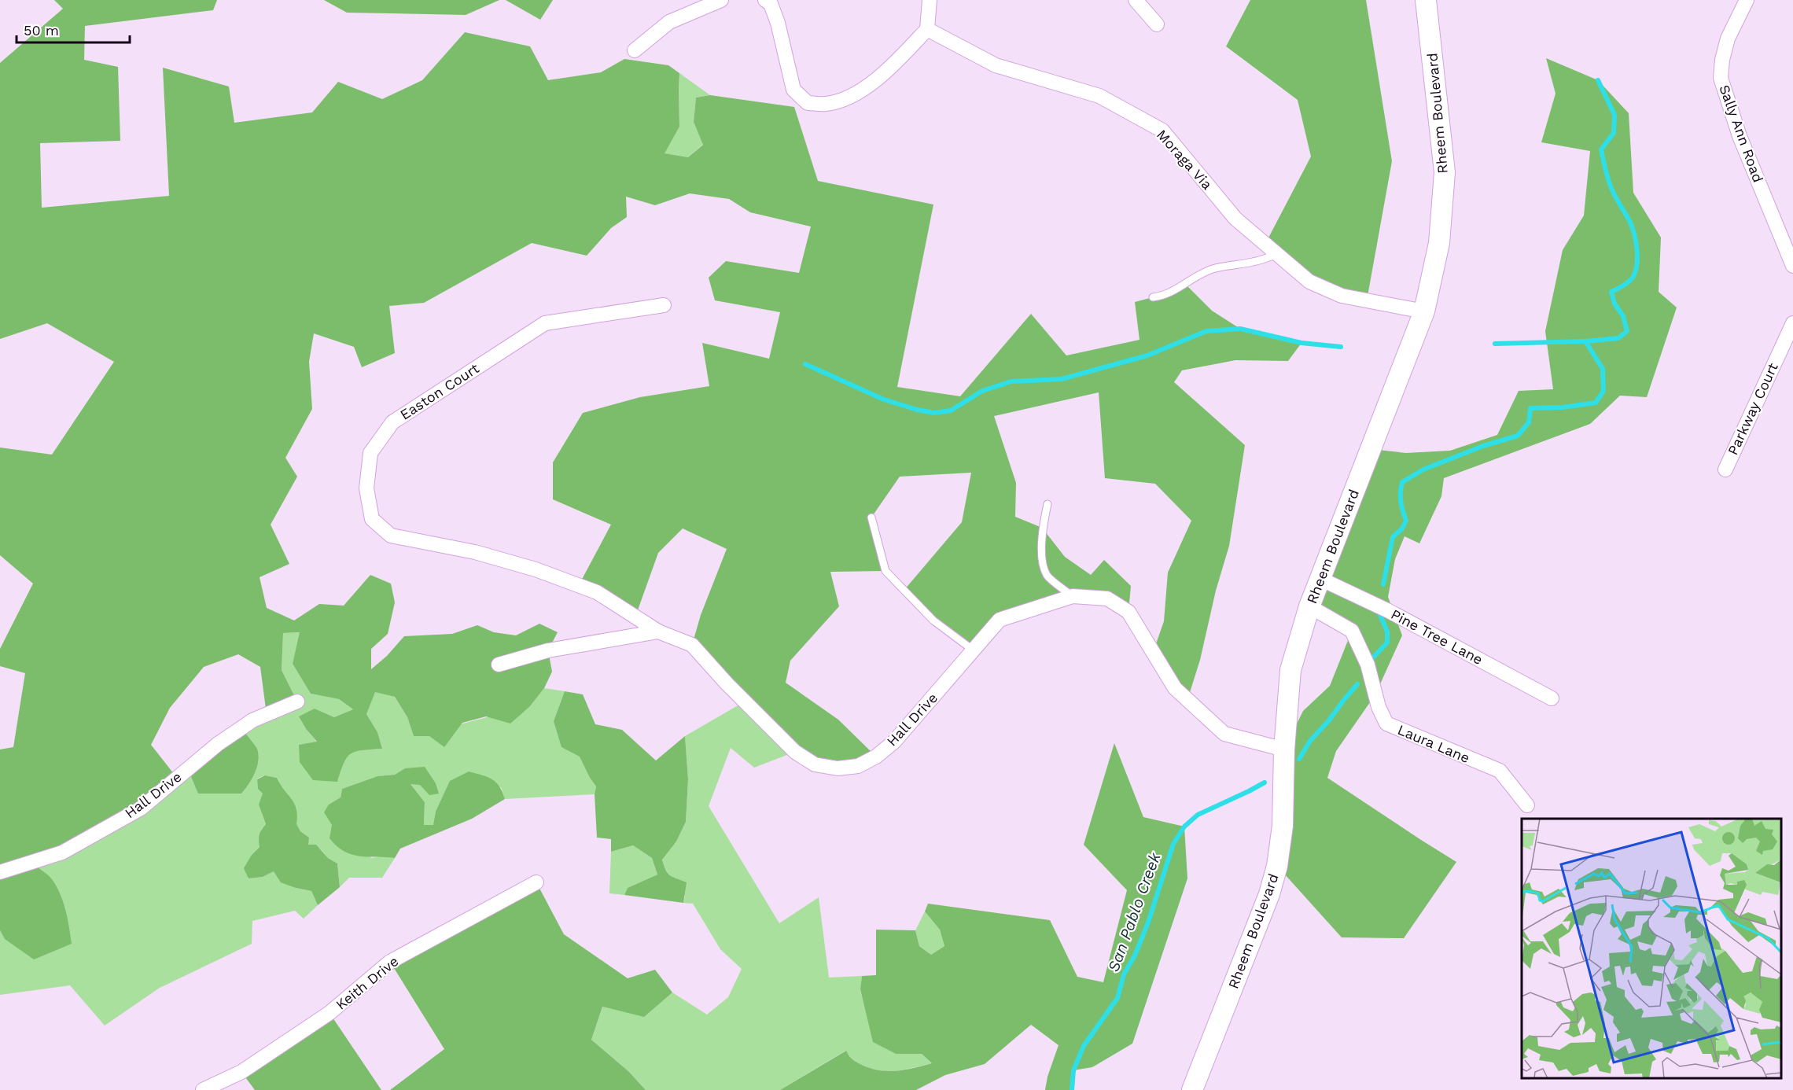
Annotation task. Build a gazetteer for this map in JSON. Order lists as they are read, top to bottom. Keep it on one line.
{"streets":{"street":["Rheem Boulevard","Sally Ann Road","Moraga Via","Easton Court","Parkway Court","Pine Tree Lane","Hall Drive","Laura Lane","Keith Drive"]},"crossings":[["Rheem Boulevard","Moraga Via"],["Rheem Boulevard","Pine Tree Lane"],["Rheem Boulevard","Hall Drive"],["Rheem Boulevard","Laura Lane"],["Easton Court","Hall Drive"]],"water":["San Pablo Creek"],"scale_bar":"50 m"}
